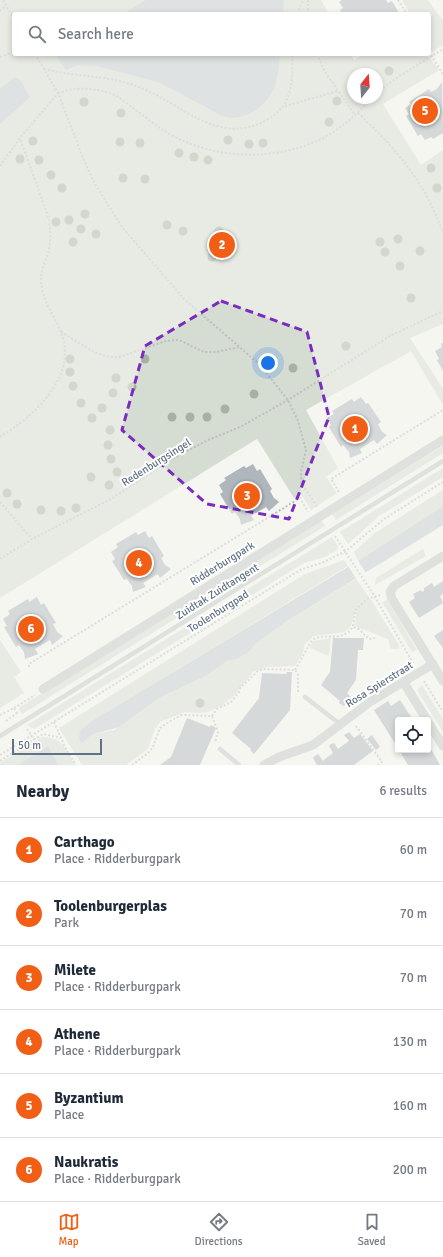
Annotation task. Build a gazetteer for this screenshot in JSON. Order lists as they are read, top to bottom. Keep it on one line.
{"streets":{"street":["Ridderburgpark","Rosa Spierstraat"],"lane":["Zuidtak Zuidtangent"],"path":["Redenburgsingel","Toolenburgpad"]},"scale_bar":"50 m","north":"top","page":{"search":"Search here","pins":["5","2","1","3","4","6"],"scale":"50 m","heading":["Nearby","6 results"],"list":[{"mark":"1","name":"Carthago","note":"Place · Ridderburgpark","value":"60 m"},{"mark":"2","name":"Toolenburgerplas","note":"Park","value":"70 m"},{"mark":"3","name":"Milete","note":"Place · Ridderburgpark","value":"70 m"},{"mark":"4","name":"Athene","note":"Place · Ridderburgpark","value":"130 m"},{"mark":"5","name":"Byzantium","note":"Place","value":"160 m"},{"mark":"6","name":"Naukratis","note":"Place · Ridderburgpark","value":"200 m"}],"nav":["Map","Directions","Saved"]}}
